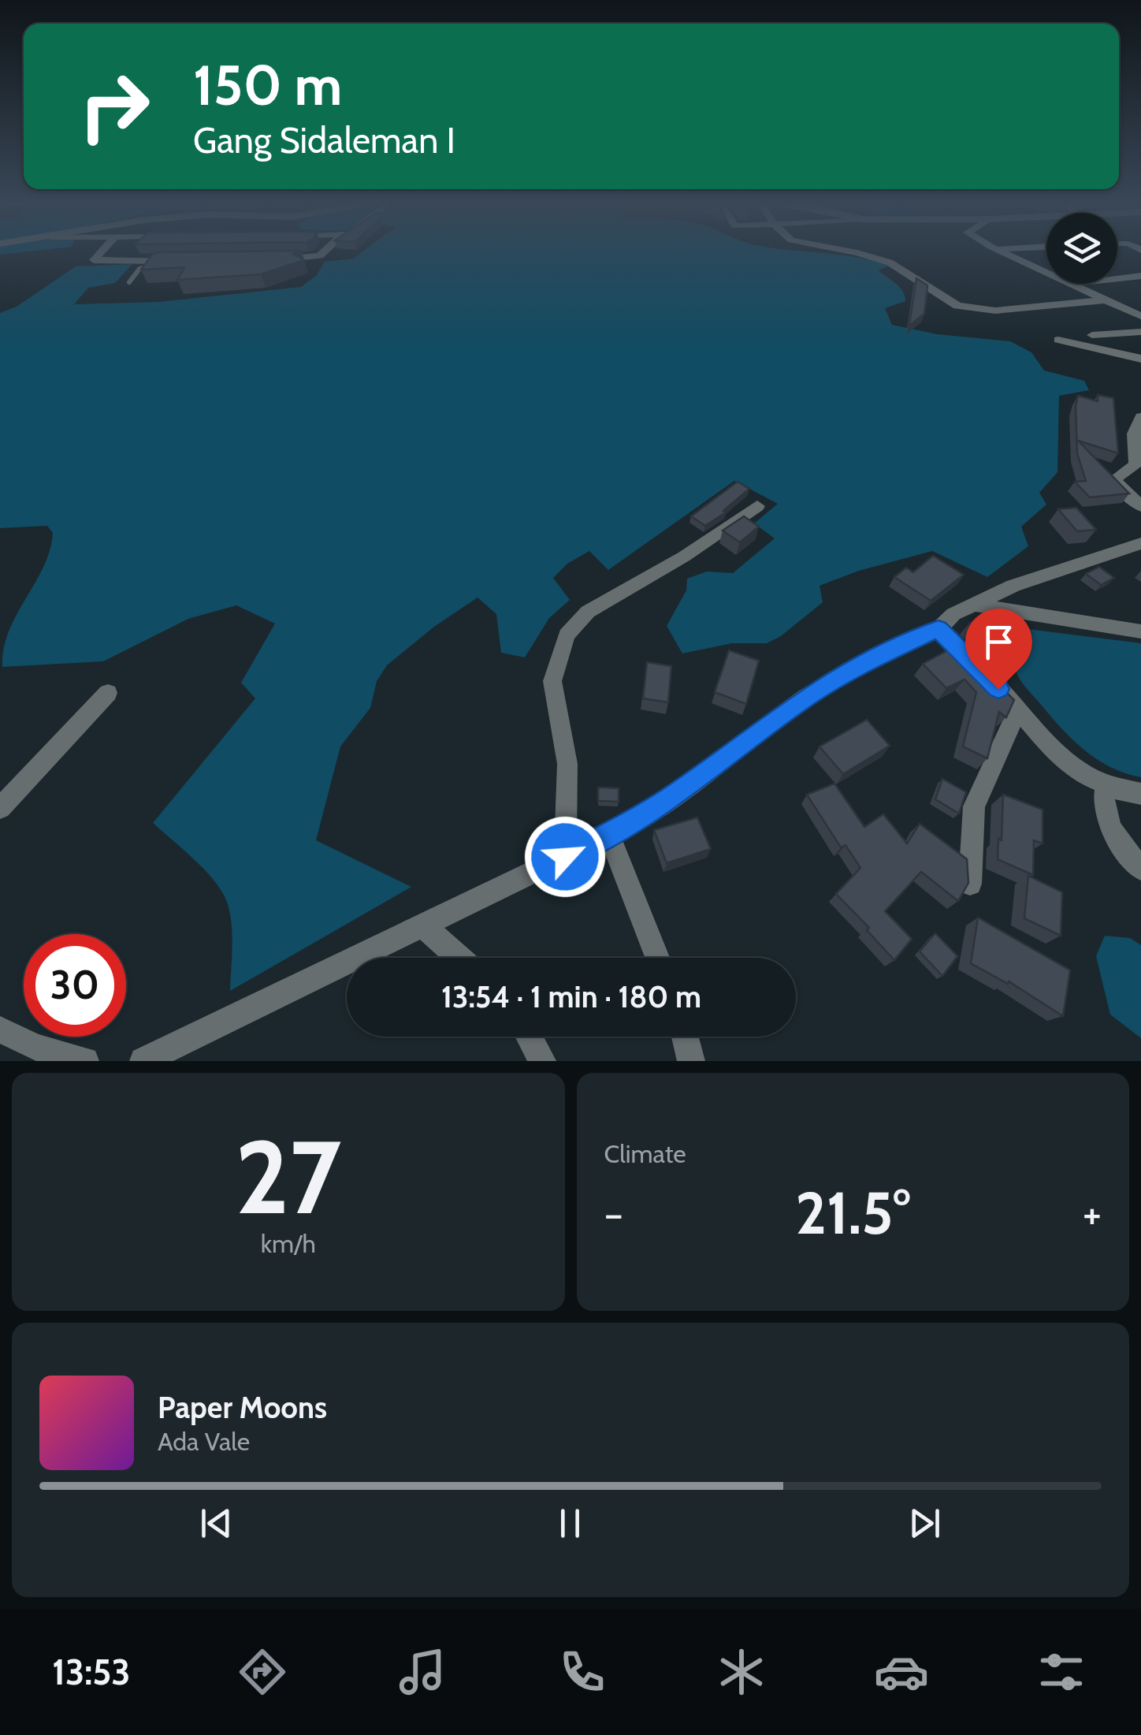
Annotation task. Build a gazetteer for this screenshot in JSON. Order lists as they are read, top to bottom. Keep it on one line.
{"page":{"turn":["150 m","Gang Sidaleman I"],"limit":"30","trip":"13:54 · 1 min · 180 m","tile":[["27","km/h"],"Climate"],"heat":["−","21.5°","+"],"song":["Paper Moons","Ada Vale"],"tabs":"13:53"}}
